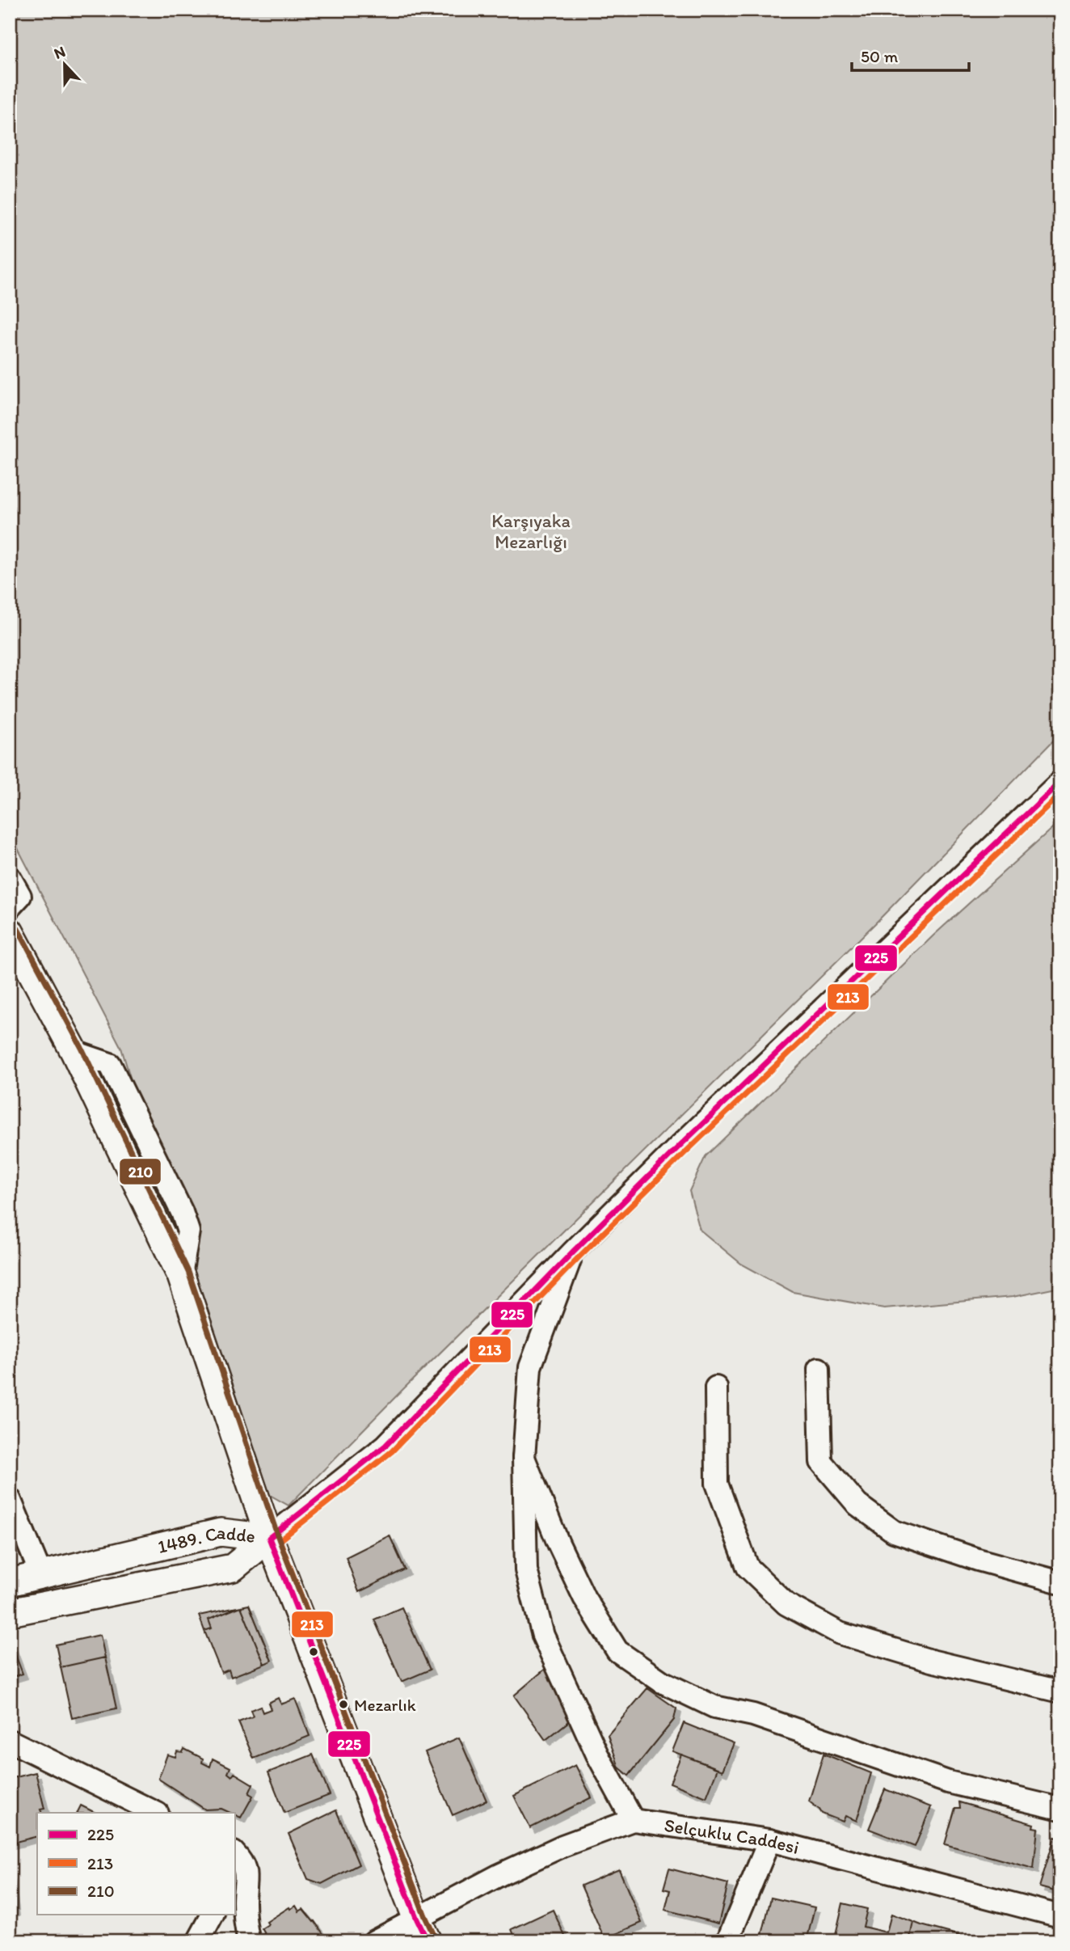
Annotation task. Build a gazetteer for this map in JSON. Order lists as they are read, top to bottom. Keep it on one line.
{"streets":{"main road":["1489. Cadde"],"street":["Selçuklu Caddesi"]},"parks":["Karşıyaka Mezarlığı"],"places":["Mezarlık"],"lines":["transit line 225","transit line 213","transit line 210"],"legend":["225","213","210"],"scale_bar":"50 m","north":"top"}
